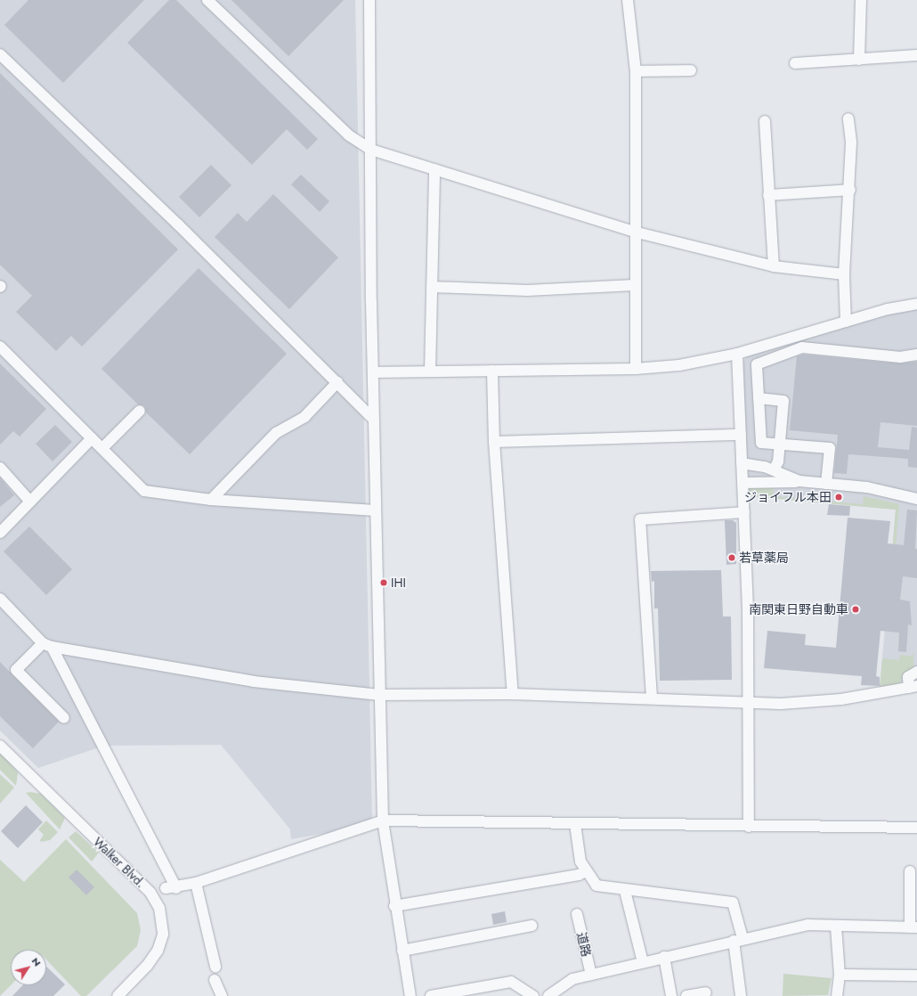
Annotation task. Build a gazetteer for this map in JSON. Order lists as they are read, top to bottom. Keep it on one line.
{"streets":{"street":["Walker Blvd.","道路"]},"places":["ジョイフル本田","若草薬局","IHI","南関東日野自動車"],"north":"top right"}
